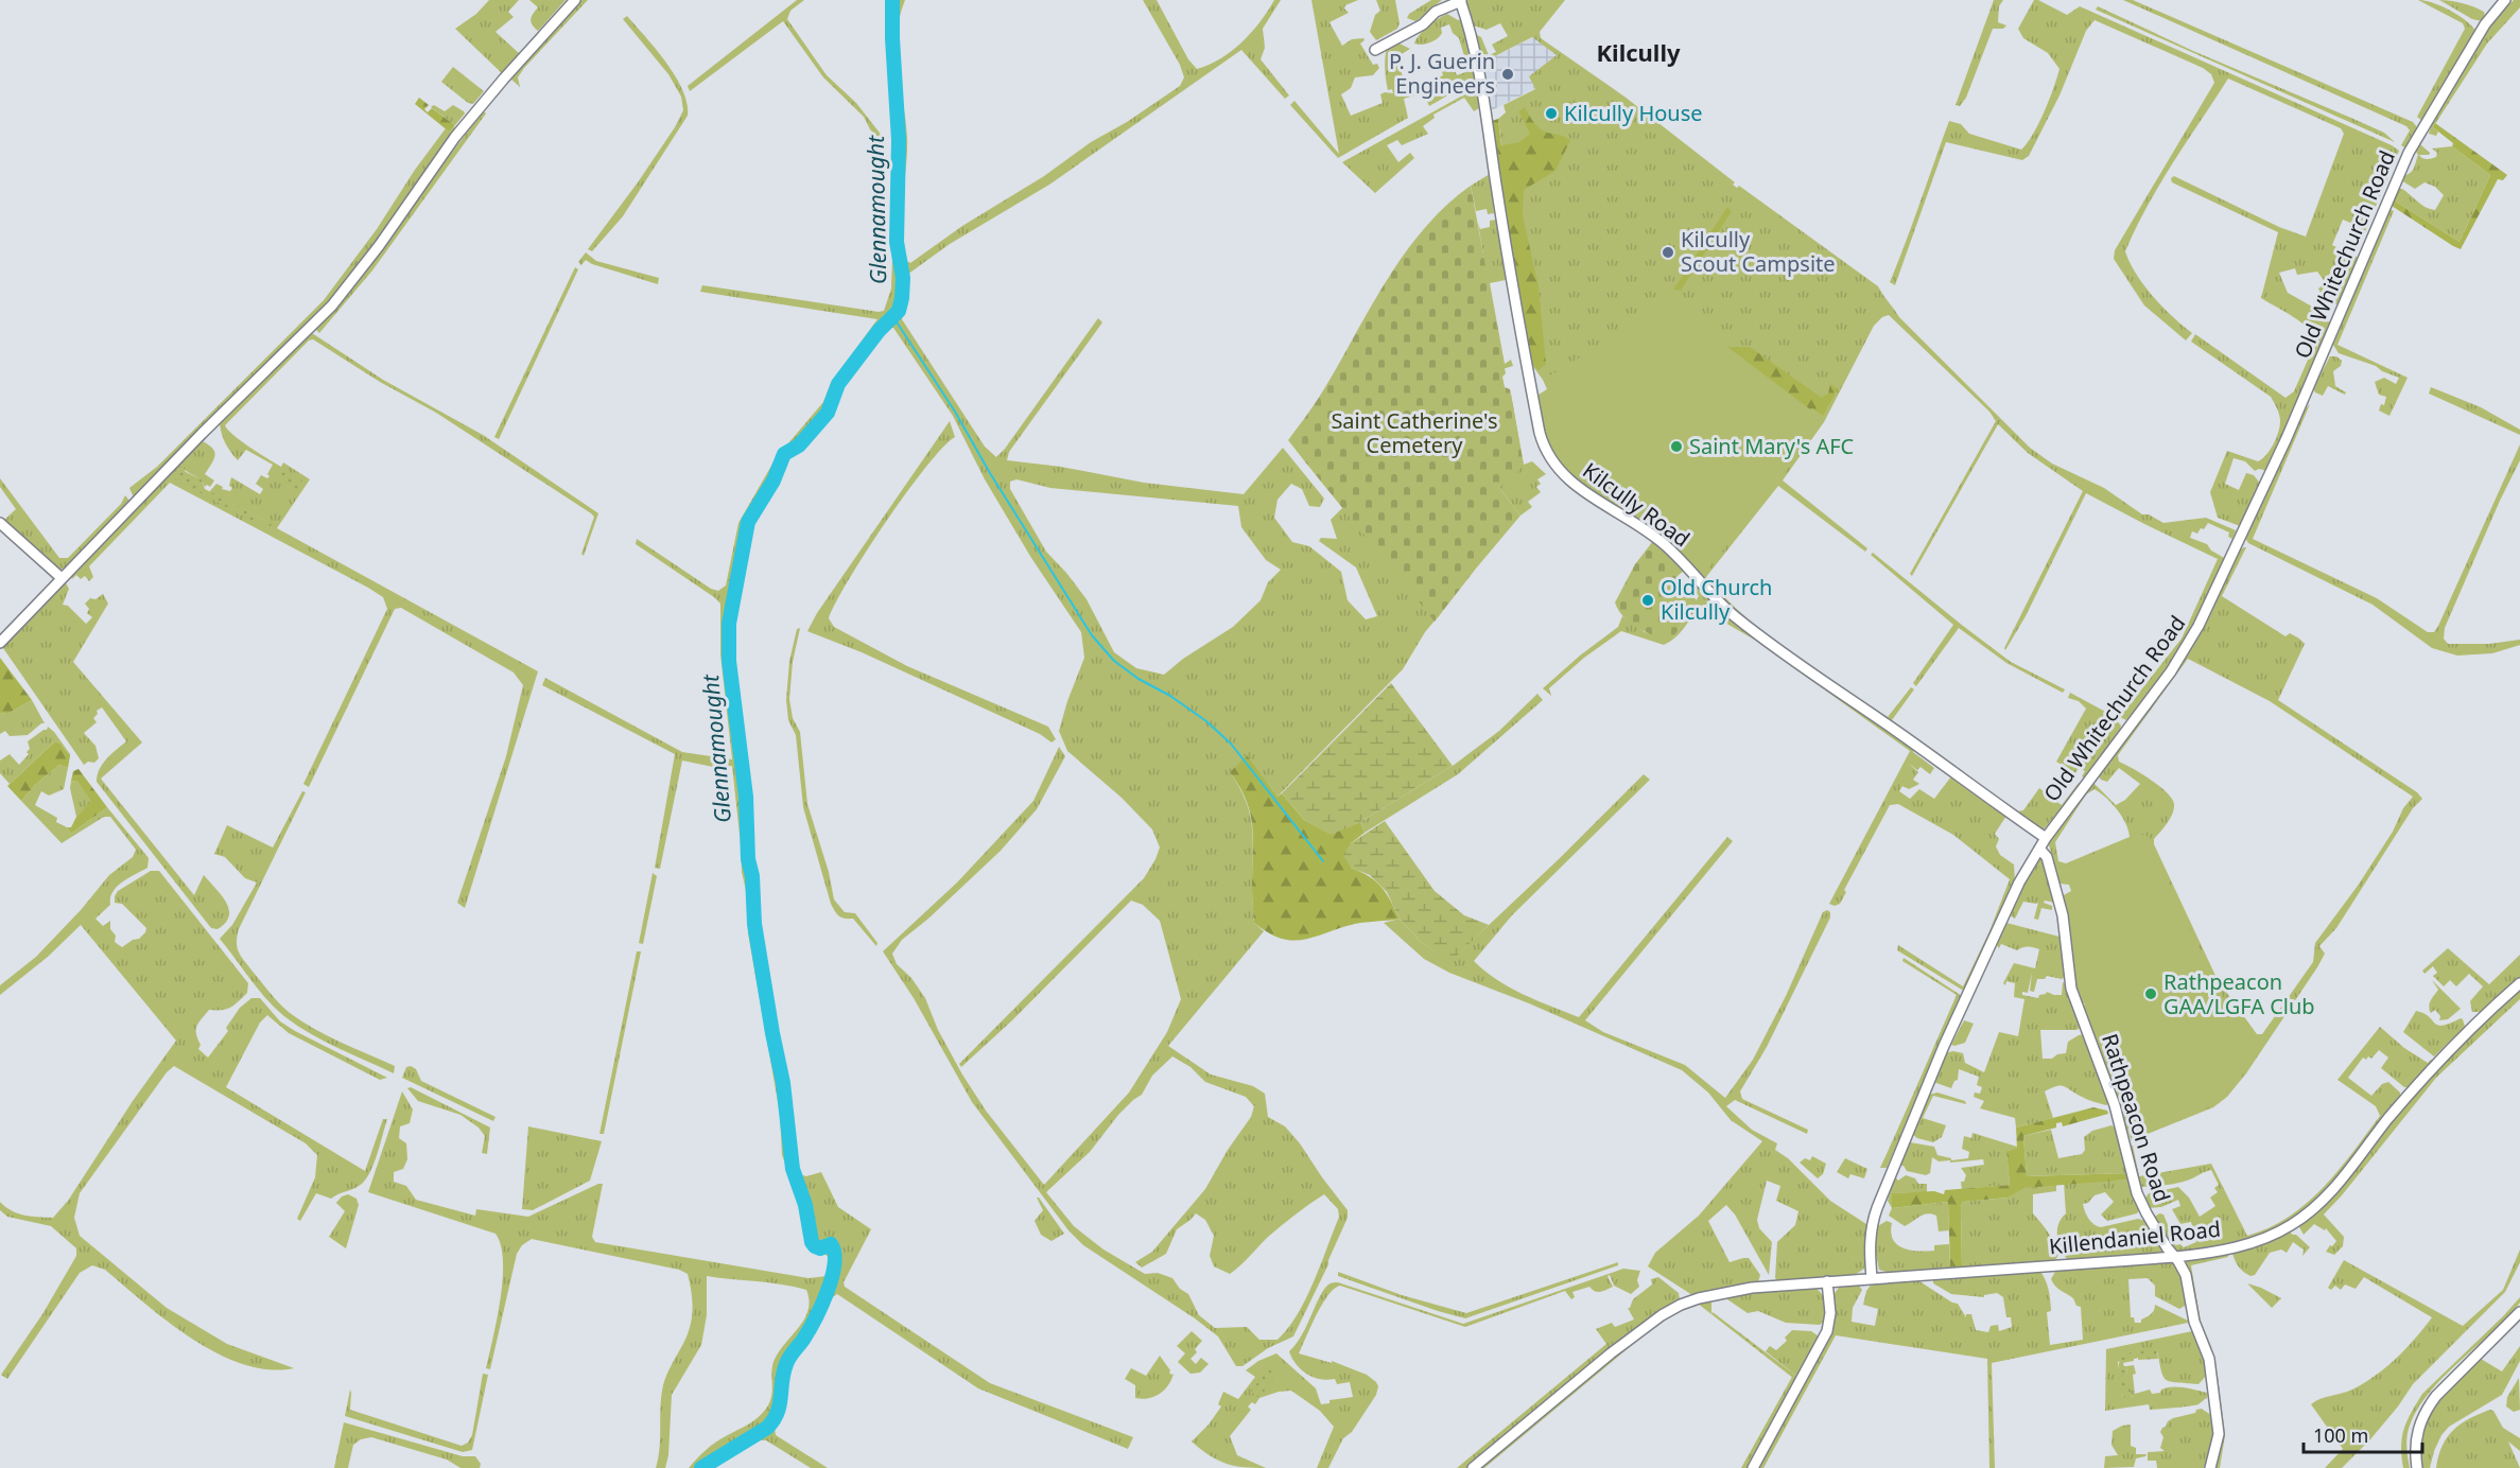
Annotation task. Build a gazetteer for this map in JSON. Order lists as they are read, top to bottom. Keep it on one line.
{"streets":{"street":["Old Whitechurch Road","Kilcully Road","Rathpeacon Road","Killendaniel Road"]},"crossings":[["Old Whitechurch Road","Kilcully Road"],["Old Whitechurch Road","Rathpeacon Road"],["Old Whitechurch Road","Killendaniel Road"],["Rathpeacon Road","Killendaniel Road"]],"districts":["Kilcully"],"water":["Glennamought"],"parks":["Saint Catherine's Cemetery"],"places":["P. J. Guerin Engineers","Kilcully House","Kilcully Scout Campsite","Saint Mary's AFC","Old Church Kilcully","Rathpeacon GAA/LGFA Club"],"scale_bar":"100 m"}
